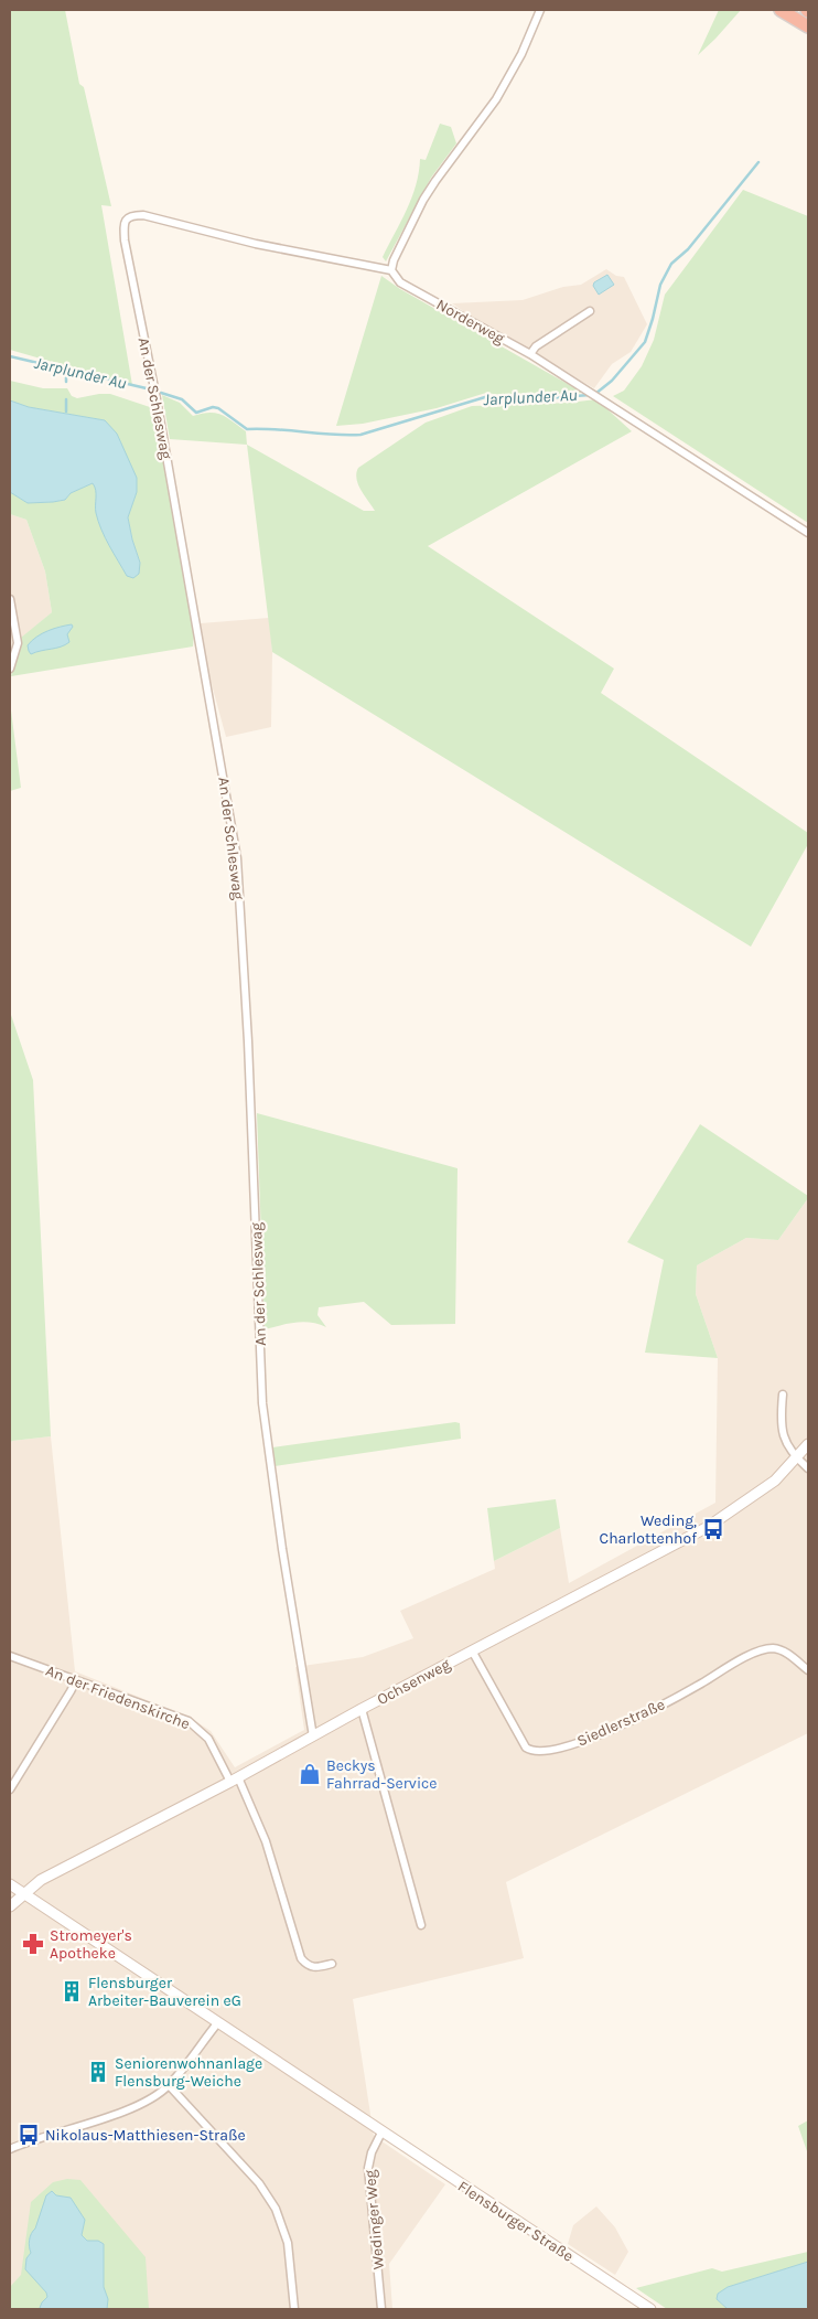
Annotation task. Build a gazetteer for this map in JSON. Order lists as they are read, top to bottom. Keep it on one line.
{"streets":{"main road":["Ochsenweg","Flensburger Straße"],"street":["Norderweg","An der Schleswag","An der Friedenskirche","Siedlerstraße","Wedinger Weg"]},"crossings":[["Norderweg","An der Schleswag"],["An der Schleswag","Ochsenweg"],["Ochsenweg","An der Friedenskirche"],["Ochsenweg","Siedlerstraße"],["Ochsenweg","Flensburger Straße"],["Wedinger Weg","Flensburger Straße"]],"water":["Jarplunder Au"],"places":{"bus stop":["Weding, Charlottenhof","Nikolaus-Matthiesen-Straße"],"shop":["Beckys Fahrrad-Service"],"pharmacy":["Stromeyer's Apotheke"],"building":["Flensburger Arbeiter-Bauverein eG","Seniorenwohnanlage Flensburg-Weiche"]}}
